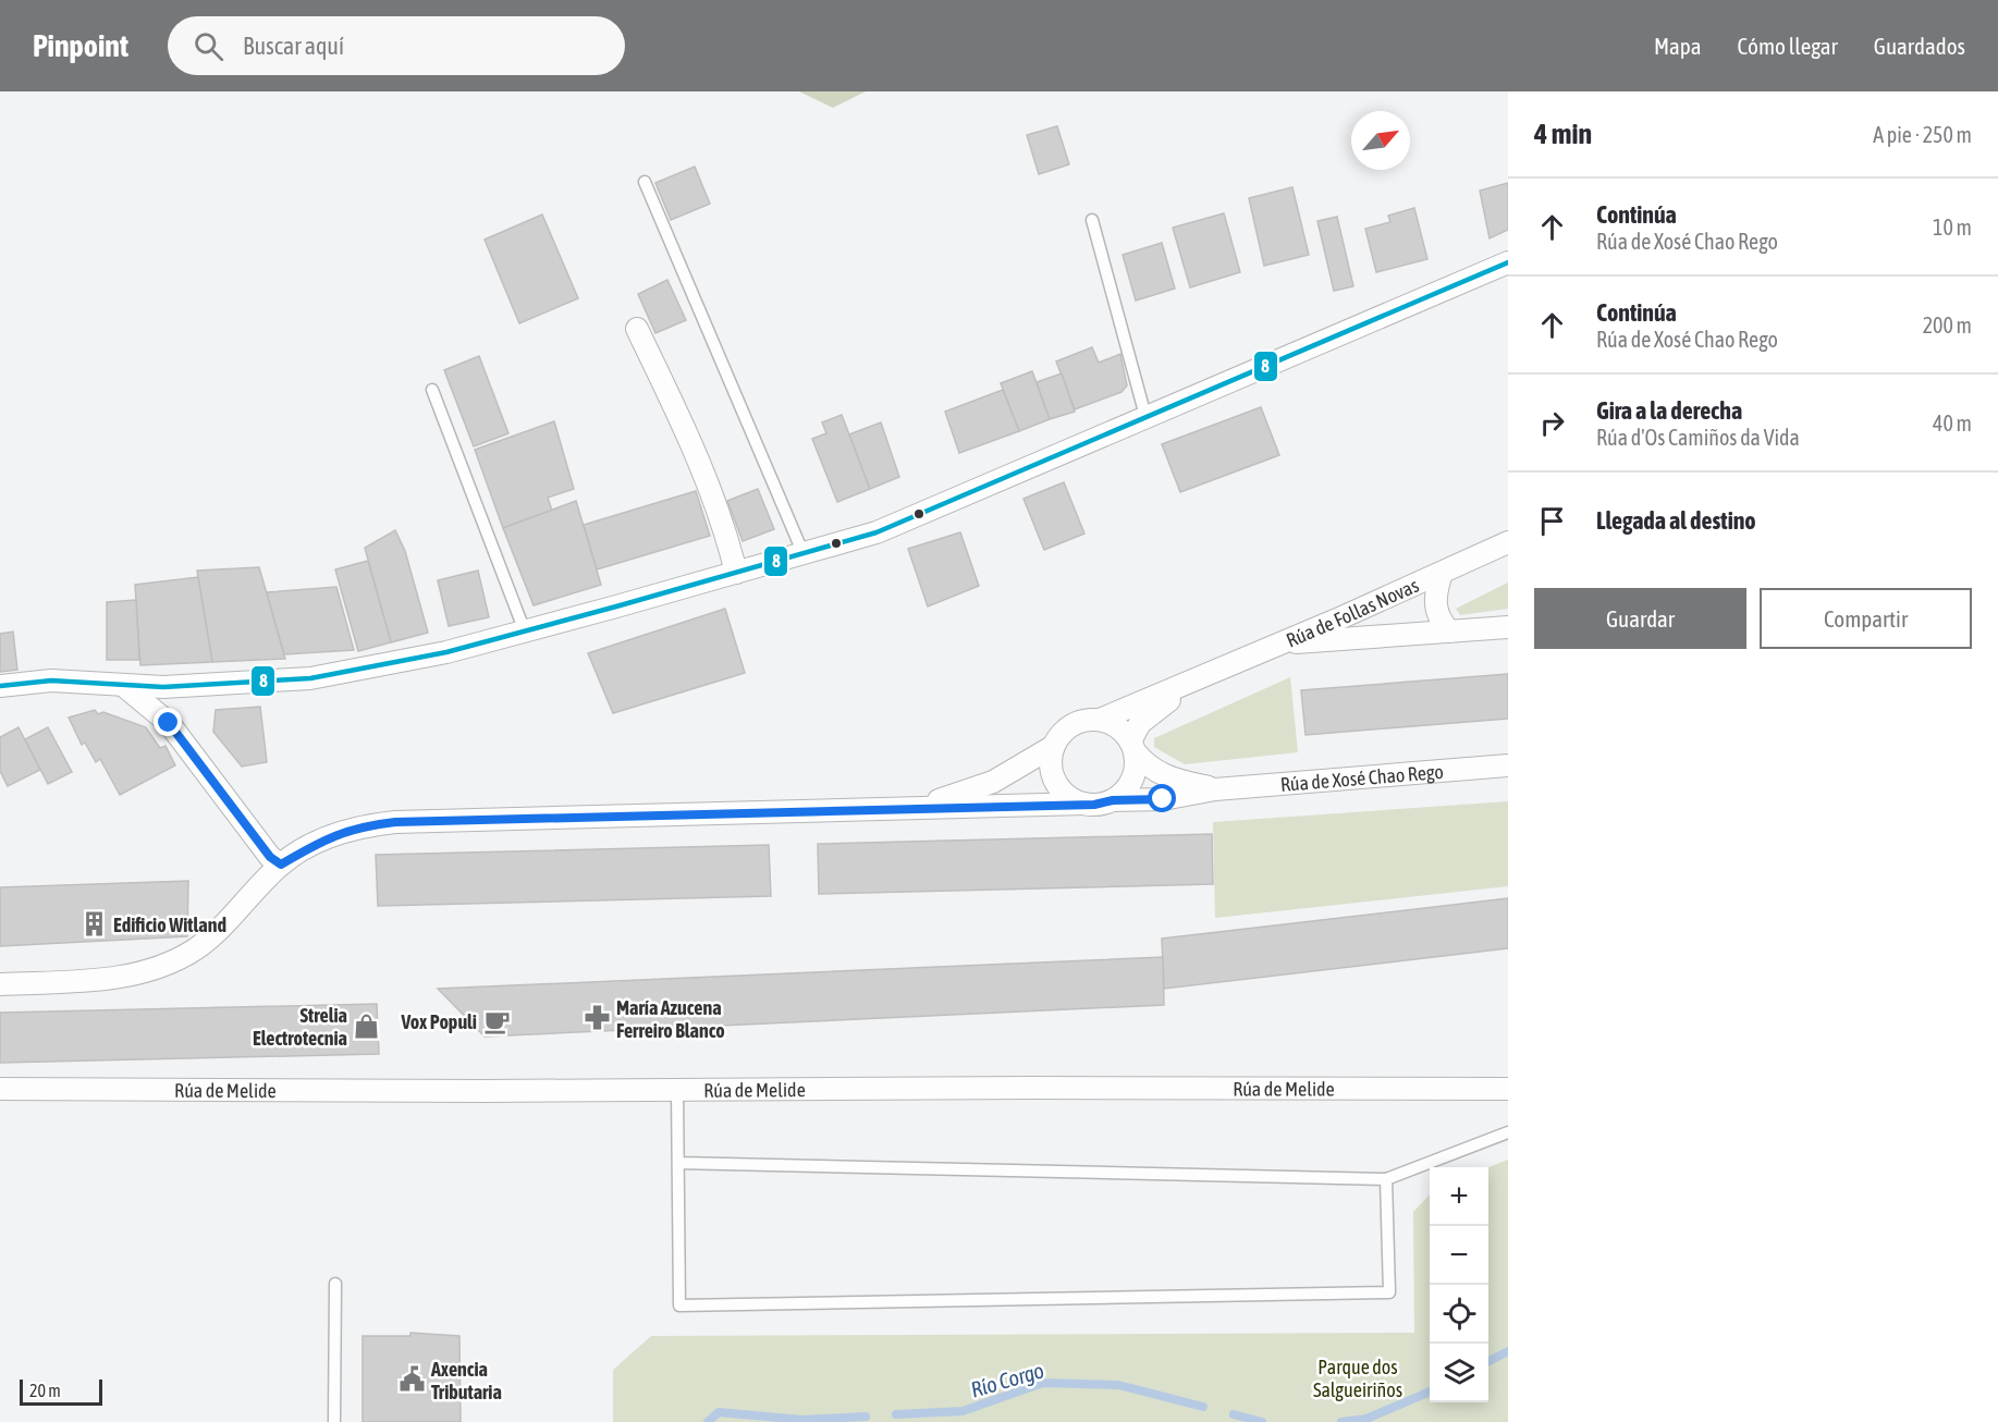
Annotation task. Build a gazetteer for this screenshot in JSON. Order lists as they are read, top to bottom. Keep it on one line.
{"streets":{"street":["Rúa de Follas Novas","Rúa de Xosé Chao Rego","Rúa de Melide"]},"crossings":[["Rúa de Follas Novas","Rúa de Xosé Chao Rego"]],"water":["Río Corgo"],"parks":["Parque dos Salgueiriños"],"places":{"building":["Edificio Witland"],"pharmacy":["María Azucena Ferreiro Blanco"],"cafe":["Vox Populi"],"shop":["Strelia Electrotecnia"],"public building":["Axencia Tributaria"]},"lines":["transit line 8"],"scale_bar":"20 m","north":"top right","page":{"header":"Pinpoint","search":"Buscar aquí","nav":["Mapa","Cómo llegar","Guardados"],"heading":["4 min","A pie · 250 m"],"list":[["Continúa","Rúa de Xosé Chao Rego","10 m"],["Continúa","Rúa de Xosé Chao Rego","200 m"],["Gira a la derecha","Rúa d'Os Camiños da Vida","40 m"],"Llegada al destino"],"buttons":["Guardar","Compartir"],"map_buttons":["+","−"],"scale":"20 m"}}
